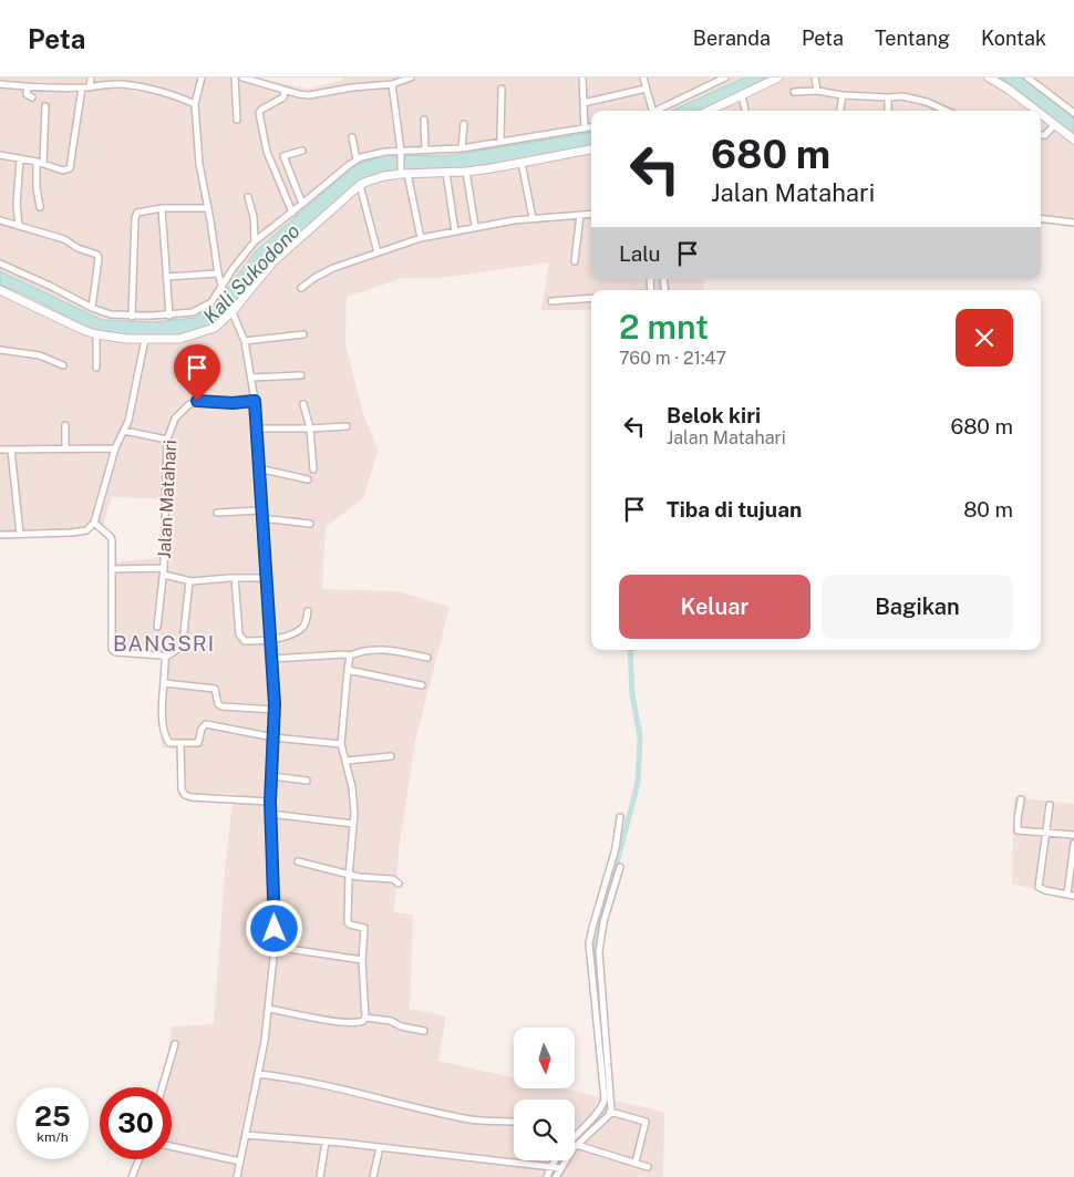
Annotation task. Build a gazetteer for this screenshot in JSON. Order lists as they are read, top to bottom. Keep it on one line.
{"streets":{"street":["Jalan Matahari"]},"districts":["BANGSRI"],"water":["Kali Sukodono"],"north":"bottom","page":{"header":"Peta","nav":["Beranda","Peta","Tentang","Kontak"],"turn":["680 m","Jalan Matahari"],"then":"Lalu","heading":["2 mnt","760 m · 21:47"],"list":[{"name":"Belok kiri","note":"Jalan Matahari","value":"680 m"},{"name":"Tiba di tujuan","value":"80 m"}],"buttons":["Keluar","Bagikan"],"speed":"25 km/h","limit":"30"}}
